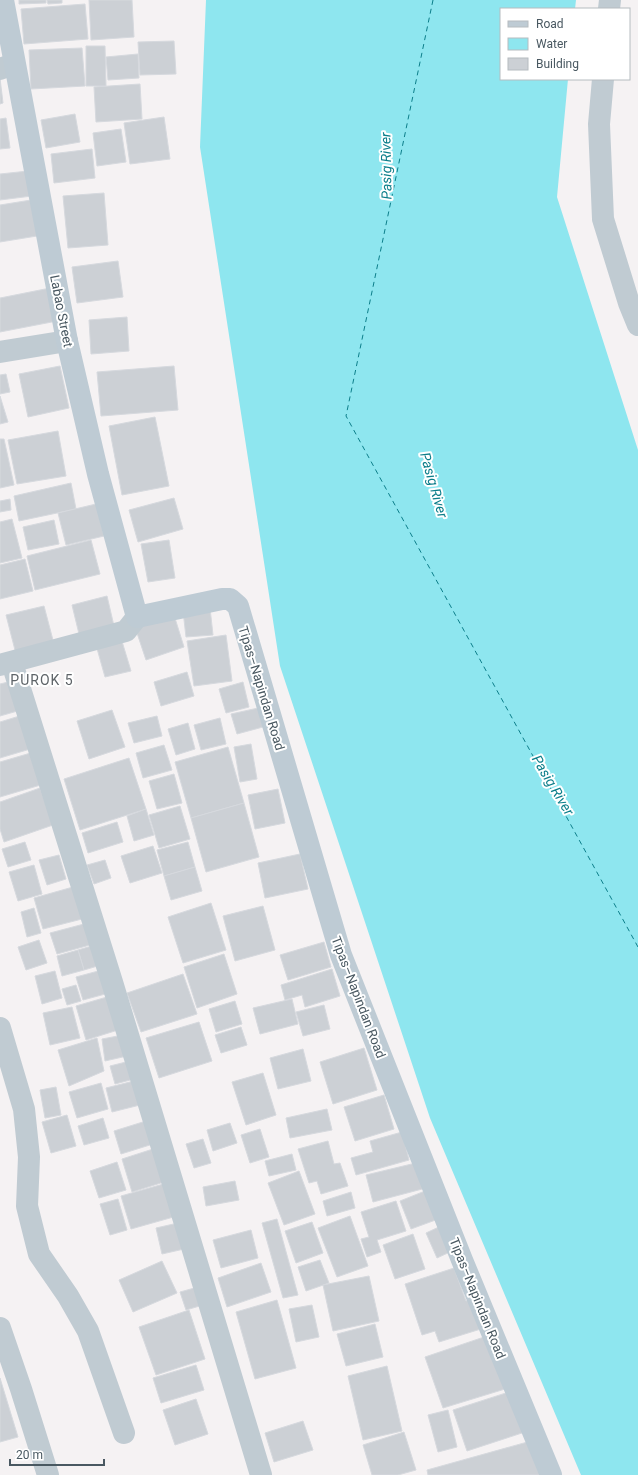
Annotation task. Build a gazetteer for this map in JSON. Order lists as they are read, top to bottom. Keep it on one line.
{"streets":{"main road":["Labao Street","Tipas–Napindan Road"]},"crossings":[["Labao Street","Tipas–Napindan Road"]],"districts":["PUROK 5"],"water":["Pasig River"],"legend":["Road","Water","Building"],"scale_bar":"20 m"}
